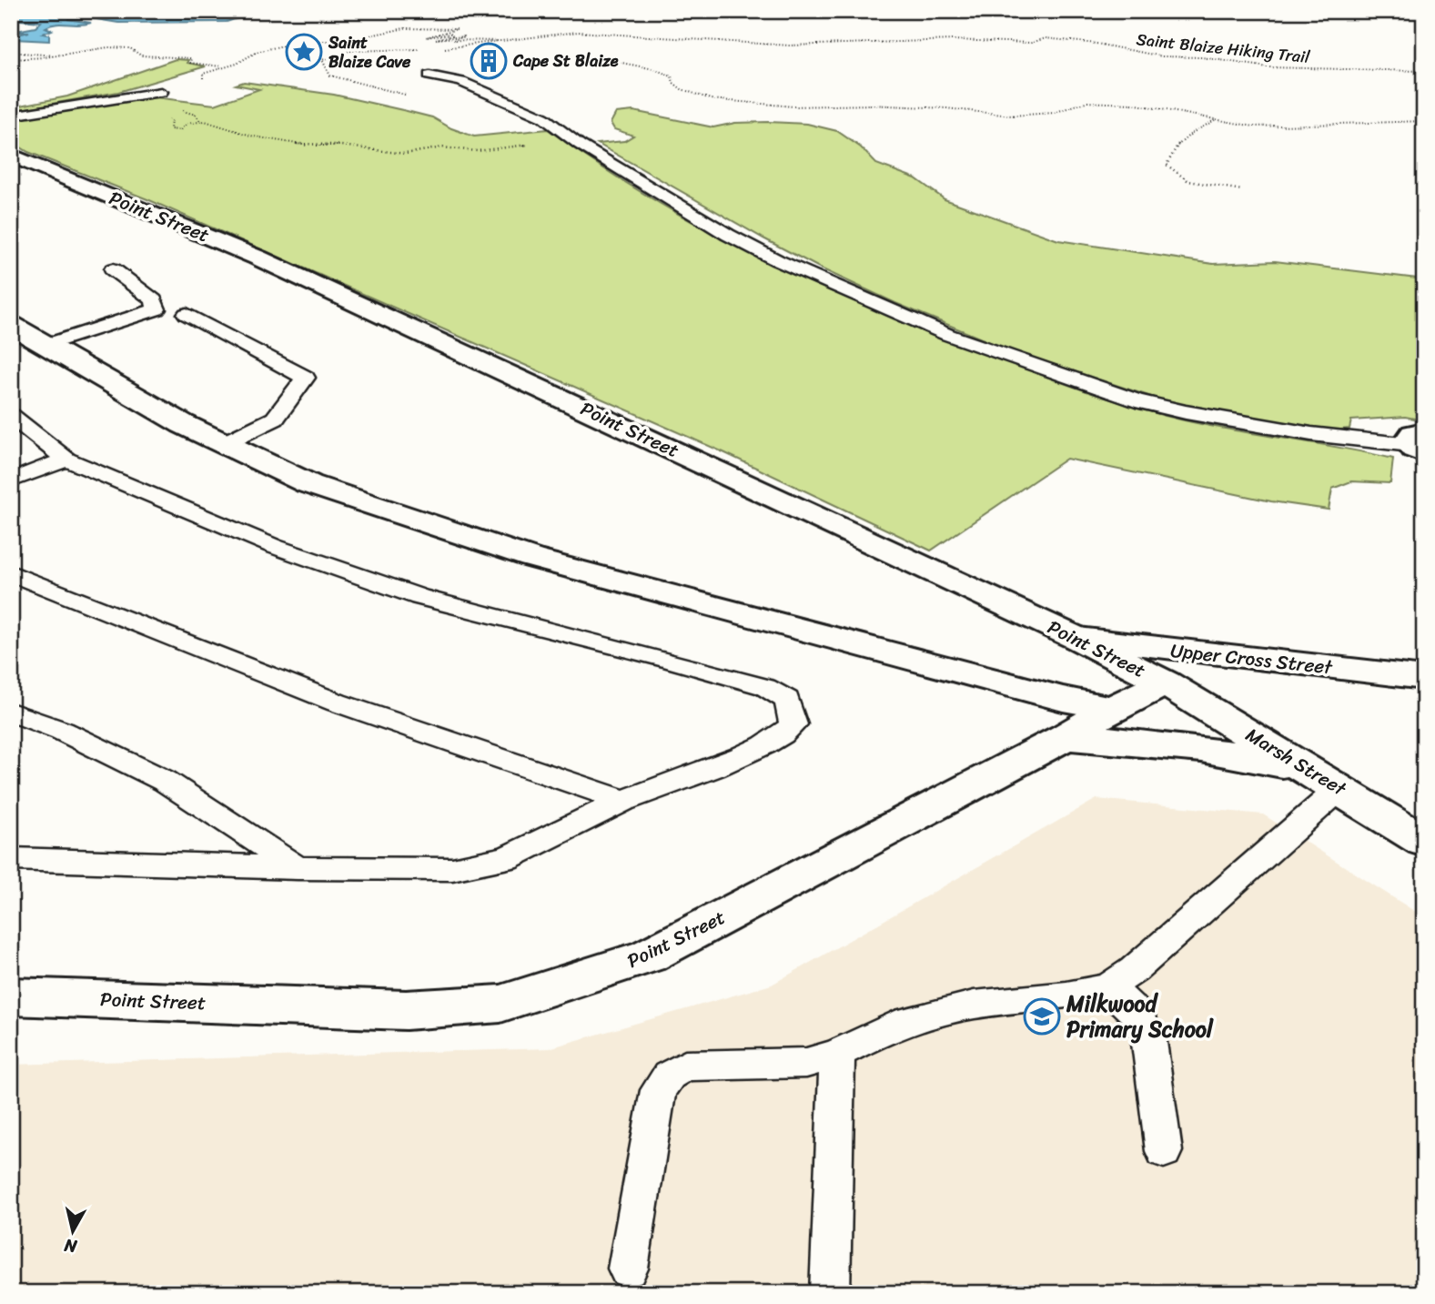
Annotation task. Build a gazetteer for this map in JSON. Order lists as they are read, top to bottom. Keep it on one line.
{"streets":{"street":["Point Street","Upper Cross Street","Marsh Street"],"path":["Saint Blaize Hiking Trail"]},"crossings":[["Point Street","Upper Cross Street"],["Point Street","Marsh Street"]],"places":{"place":["Saint Blaize Cave"],"building":["Cape St Blaize"],"school or university":["Milkwood Primary School"]},"north":"bottom"}
